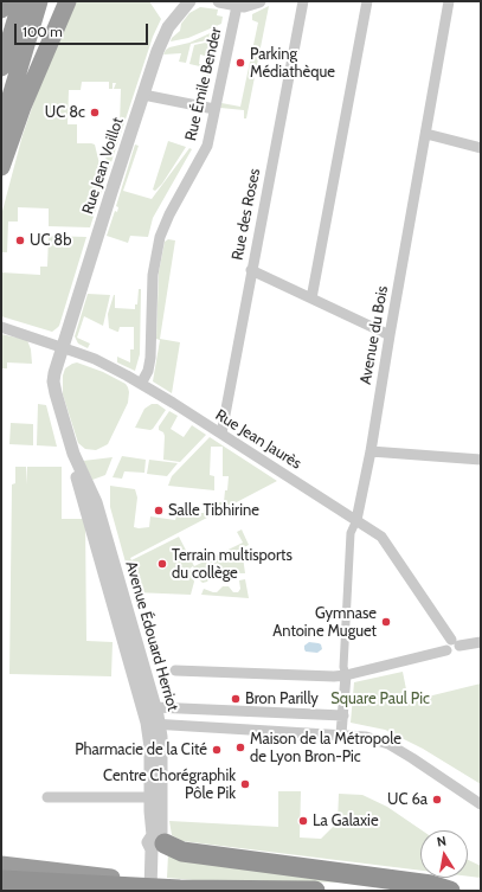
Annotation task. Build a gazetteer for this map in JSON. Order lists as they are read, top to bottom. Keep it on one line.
{"streets":{"street":["Rue Émile Bender","Rue Jean Voillot","Rue des Roses","Avenue du Bois","Rue Jean Jaurès","Avenue Édouard Herriot"]},"crossings":[["Rue Émile Bender","Rue Jean Jaurès"],["Rue Jean Voillot","Rue Jean Jaurès"],["Rue Jean Voillot","Avenue Édouard Herriot"],["Rue des Roses","Rue Jean Jaurès"],["Avenue du Bois","Rue Jean Jaurès"],["Rue Jean Jaurès","Avenue Édouard Herriot"]],"parks":["Square Paul Pic"],"places":["Parking Médiathèque","UC 8c","UC 8b","Salle Tibhirine","Terrain multisports du collège","Gymnase Antoine Muguet","Bron Parilly","Maison de la Métropole de Lyon Bron-Pic","Pharmacie de la Cité","Centre Chorégraphik Pôle Pik","UC 6a","La Galaxie"],"scale_bar":"100 m","north":"top"}
